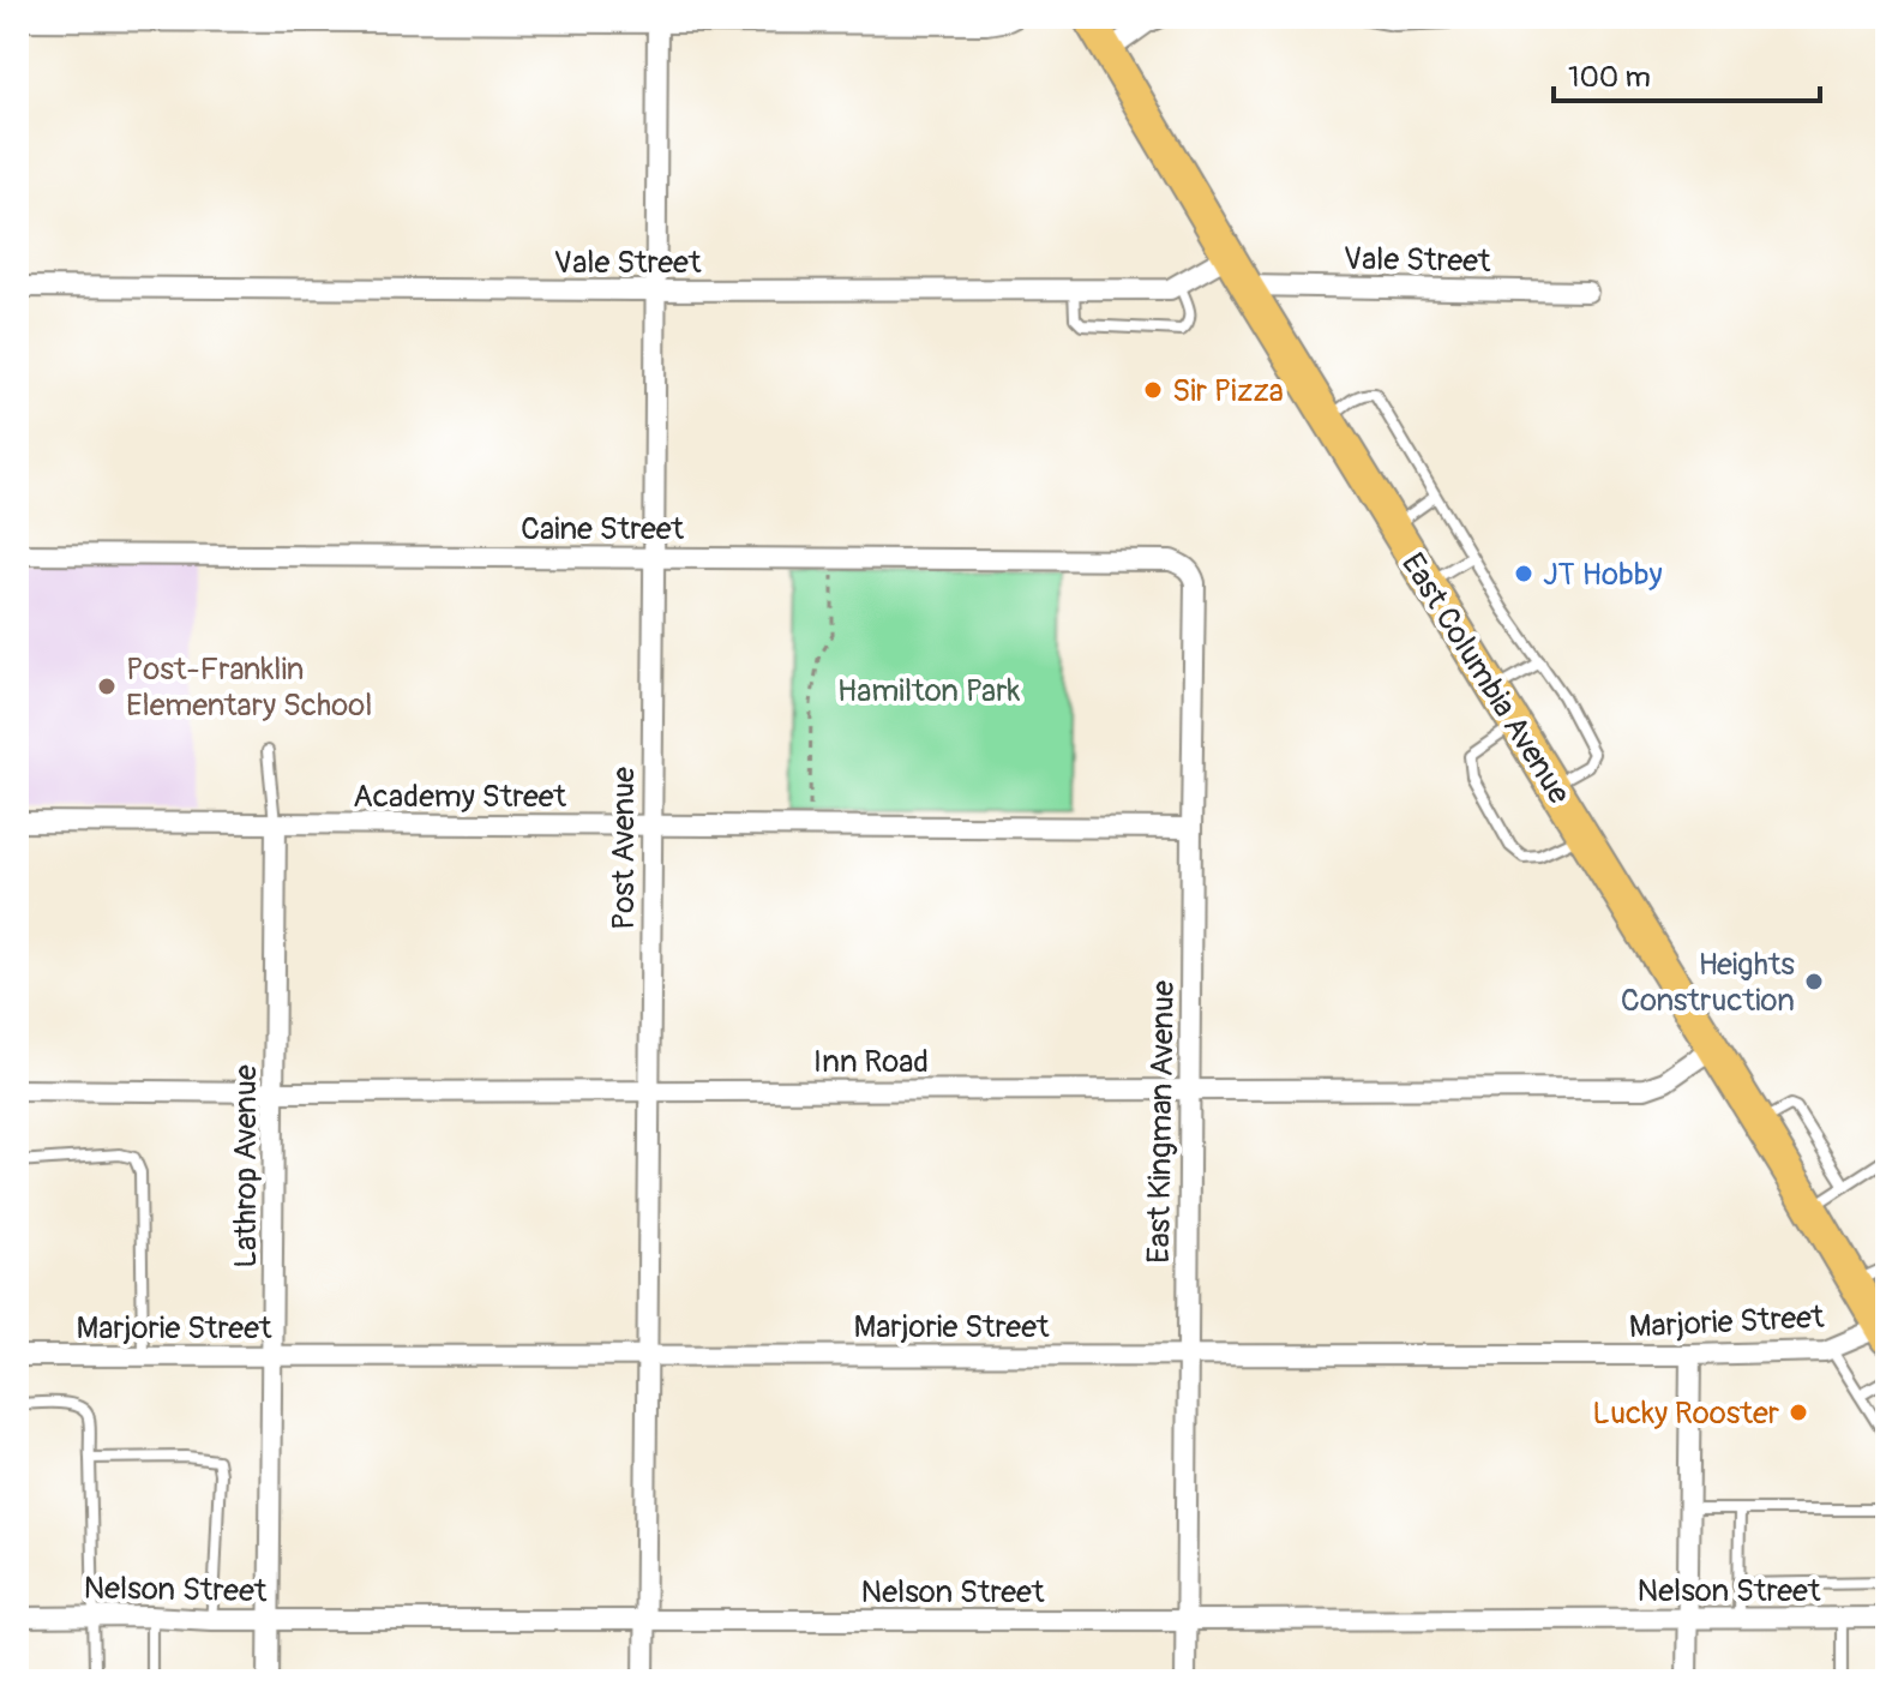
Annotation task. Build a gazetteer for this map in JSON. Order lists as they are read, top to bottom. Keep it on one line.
{"streets":{"main road":["East Columbia Avenue"],"street":["Vale Street","Caine Street","Academy Street","Post Avenue","Inn Road","East Kingman Avenue","Lathrop Avenue","Marjorie Street","Nelson Street"]},"crossings":[["Vale Street","East Columbia Avenue"],["Vale Street","Post Avenue"],["Caine Street","Post Avenue"],["Caine Street","East Kingman Avenue"],["East Columbia Avenue","Inn Road"],["East Columbia Avenue","Marjorie Street"],["Academy Street","Post Avenue"],["Academy Street","East Kingman Avenue"],["Academy Street","Lathrop Avenue"],["Post Avenue","Inn Road"],["Post Avenue","Marjorie Street"],["Post Avenue","Nelson Street"],["Inn Road","East Kingman Avenue"],["Inn Road","Lathrop Avenue"],["East Kingman Avenue","Marjorie Street"],["East Kingman Avenue","Nelson Street"],["Lathrop Avenue","Marjorie Street"],["Lathrop Avenue","Nelson Street"]],"parks":["Hamilton Park"],"places":["Sir Pizza","JT Hobby","Post-Franklin Elementary School","Heights Construction","Lucky Rooster"],"scale_bar":"100 m"}
